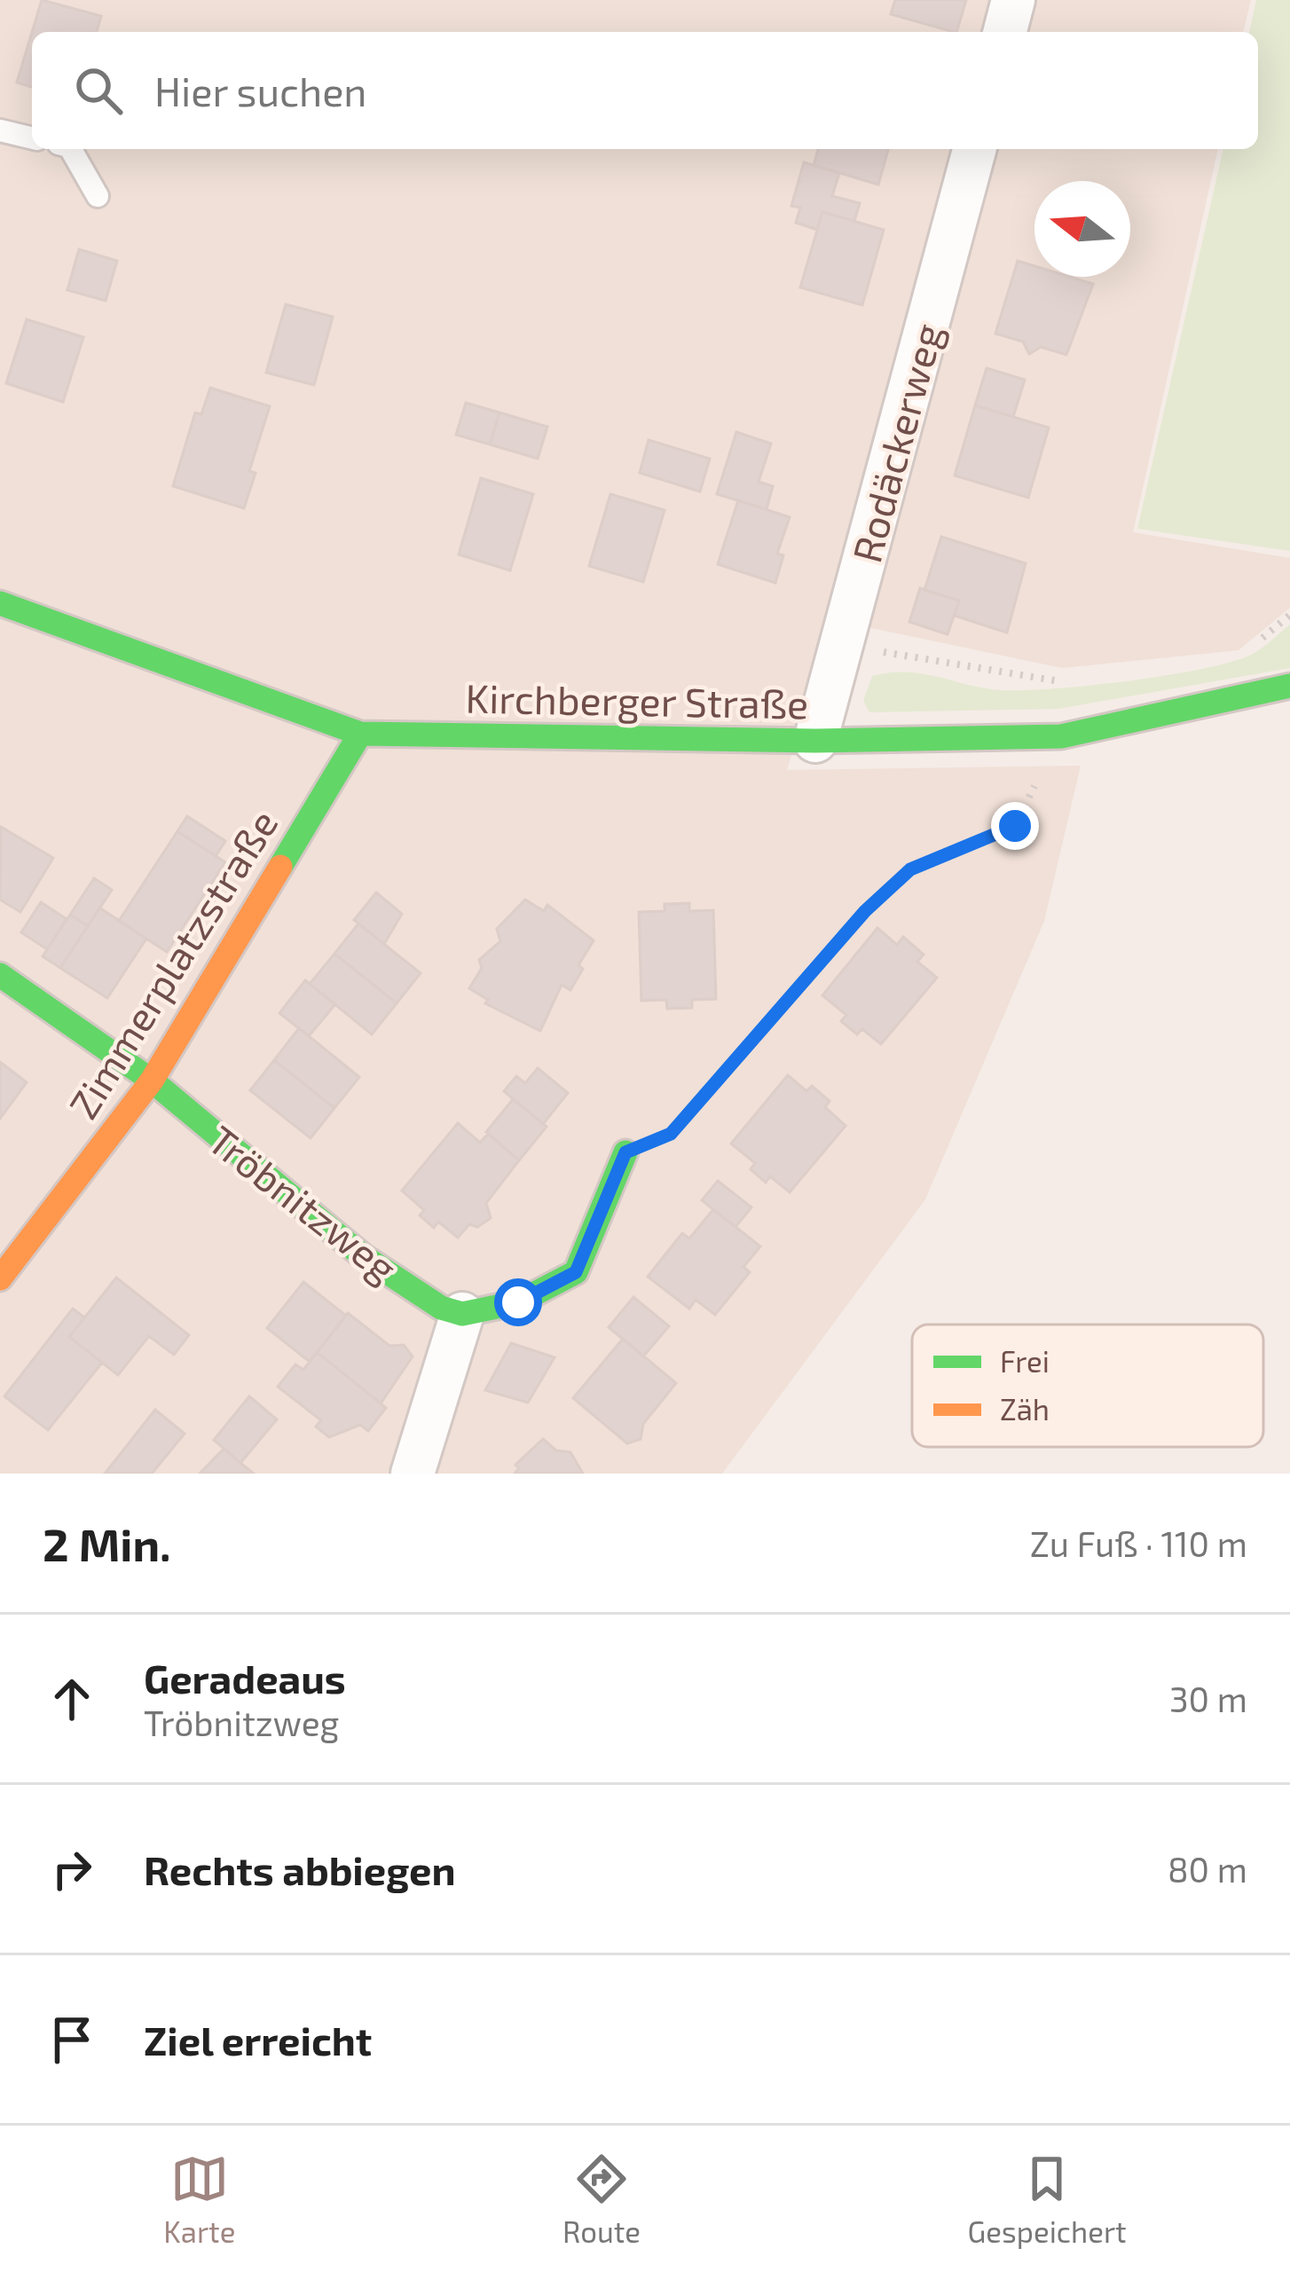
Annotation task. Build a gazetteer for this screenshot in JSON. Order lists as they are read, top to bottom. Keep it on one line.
{"streets":{"street":["Rodäckerweg","Kirchberger Straße","Zimmerplatzstraße","Tröbnitzweg"]},"crossings":[["Rodäckerweg","Kirchberger Straße"],["Kirchberger Straße","Zimmerplatzstraße"],["Zimmerplatzstraße","Tröbnitzweg"]],"legend":["Frei","Zäh"],"north":"left","page":{"search":"Hier suchen","heading":["2 Min.","Zu Fuß · 110 m"],"list":[["Geradeaus","Tröbnitzweg","30 m"],["Rechts abbiegen","80 m"],"Ziel erreicht"],"nav":["Karte","Route","Gespeichert"]}}
